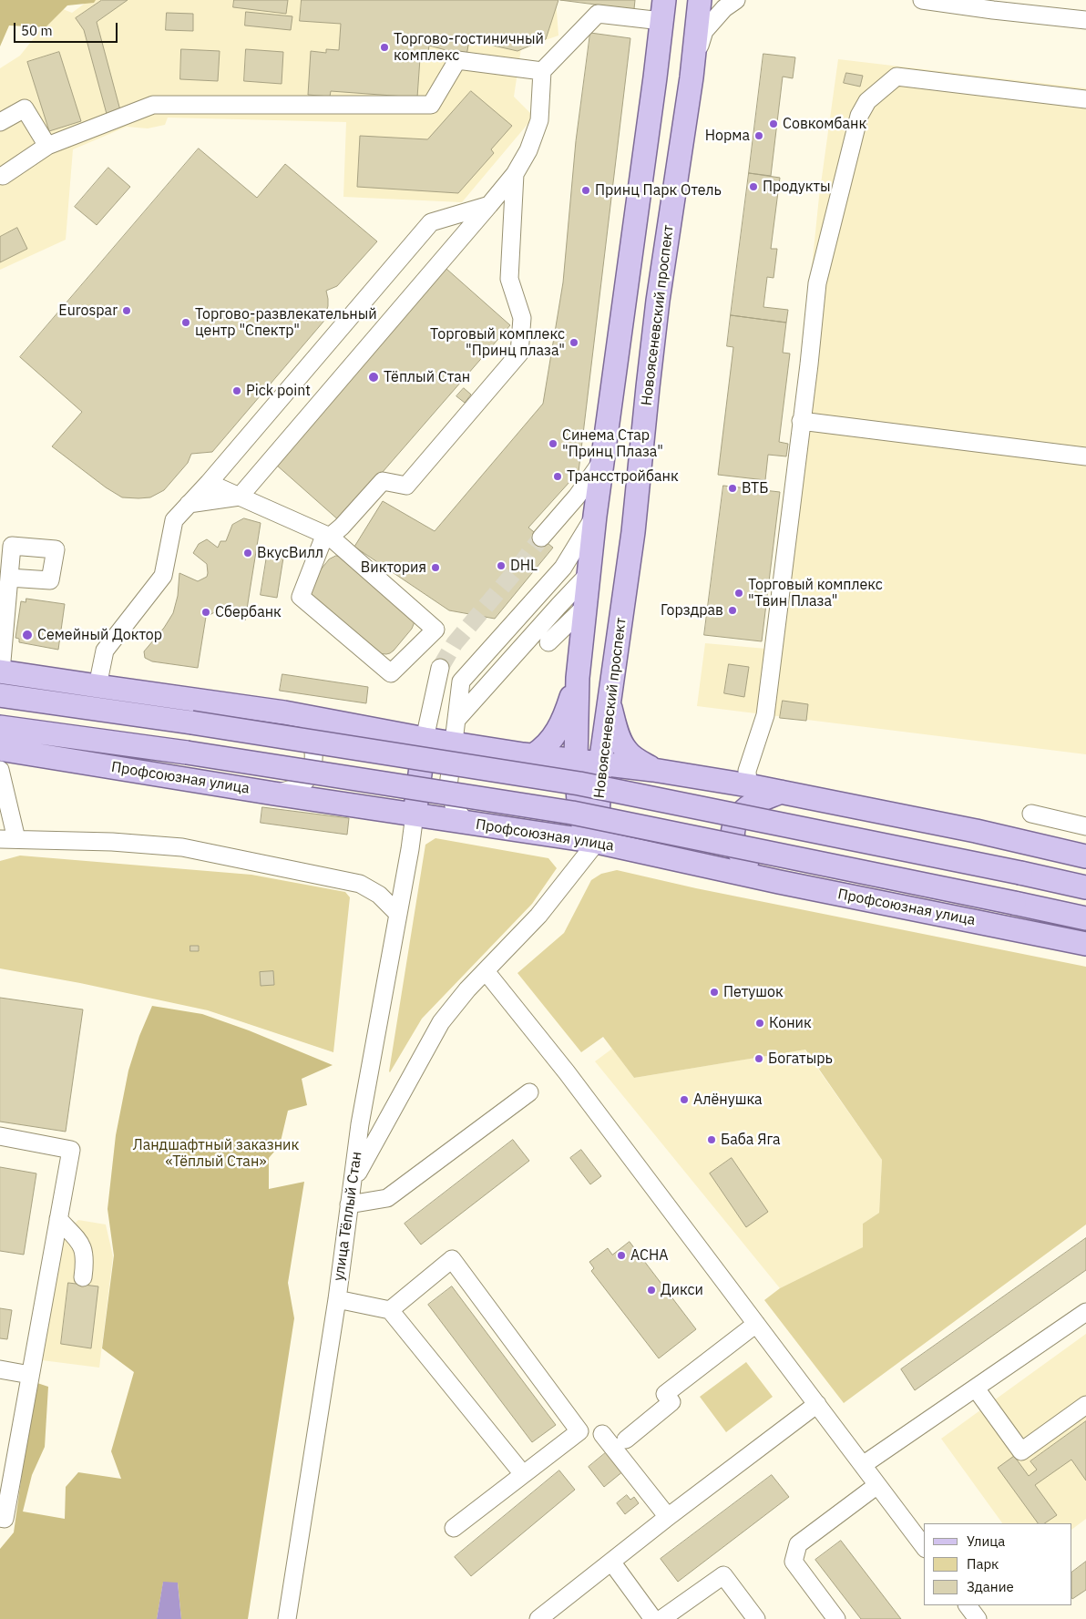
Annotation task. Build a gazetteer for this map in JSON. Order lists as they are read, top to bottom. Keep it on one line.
{"streets":{"main road":["Новоясеневский проспект","Профсоюзная улица"],"street":["улица Тёплый Стан"]},"crossings":[["Новоясеневский проспект","Профсоюзная улица"],["Профсоюзная улица","улица Тёплый Стан"]],"parks":["Ландшафтный заказник «Тёплый Стан»"],"places":["Торгово-гостиничный комплекс","Совкомбанк","Норма","Продукты","Принц Парк Отель","Eurospar","Торгово-развлекательный центр \"Спектр\"","Торговый комплекс \"Принц плаза\"","Тёплый Стан","Pick point","Синема Стар \"Принц Плаза\"","Трансстройбанк","ВТБ","ВкусВилл","DHL","Виктория","Торговый комплекс \"Твин Плаза\"","Горздрав","Сбербанк","Семейный Доктор","Петушок","Коник","Богатырь","Алёнушка","Баба Яга","АСНА","Дикси"],"legend":["Улица","Парк","Здание"],"scale_bar":"50 m"}
